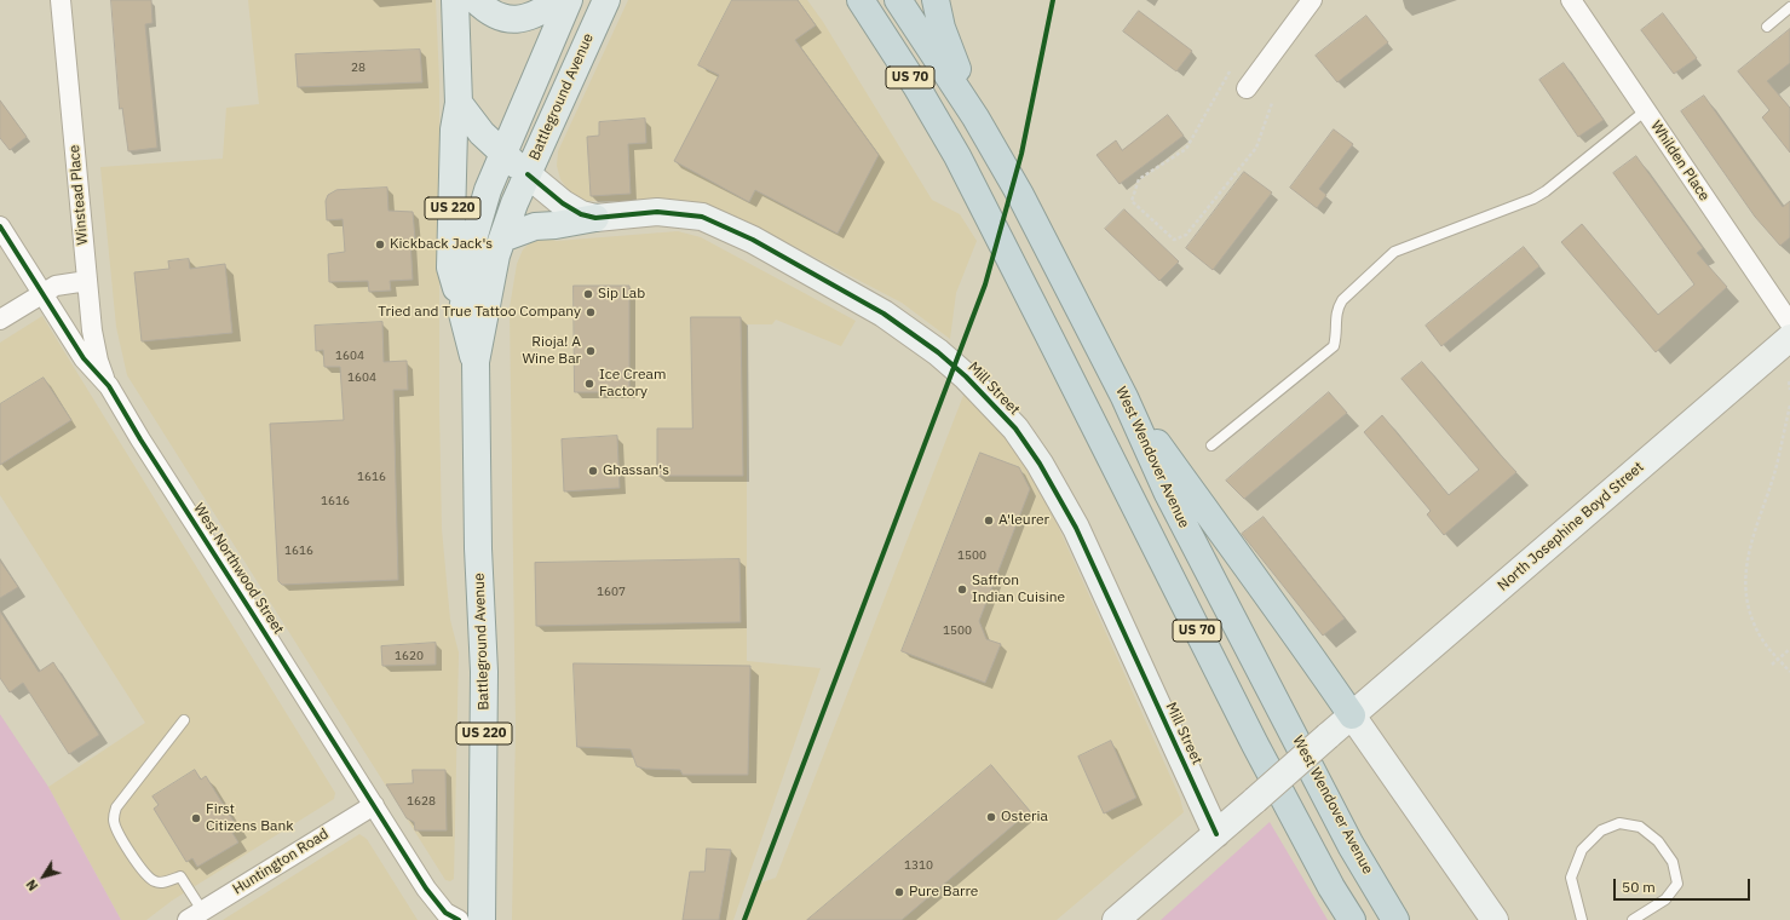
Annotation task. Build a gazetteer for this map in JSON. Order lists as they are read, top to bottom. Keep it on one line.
{"streets":{"highway":["US 70","West Wendover Avenue"],"main road":["Battleground Avenue","US 220","Mill Street","North Josephine Boyd Street"],"street":["Whilden Place","Winstead Place","West Northwood Street","Huntington Road"]},"crossings":[["Battleground Avenue","US 220"],["Battleground Avenue","Mill Street"],["Winstead Place","West Northwood Street"],["Mill Street","North Josephine Boyd Street"],["West Northwood Street","Huntington Road"]],"places":["Kickback Jack's","Sip Lab","Tried and True Tattoo Company","Rioja! A Wine Bar","Ice Cream Factory","Ghassan's","A'leurer","Saffron Indian Cuisine","Osteria","First Citizens Bank","Pure Barre"],"house_numbers":["28","1604","1604","1616","1616","1616","1500","1607","1500","1620","1628","1310"],"scale_bar":"50 m","north":"bottom left"}
